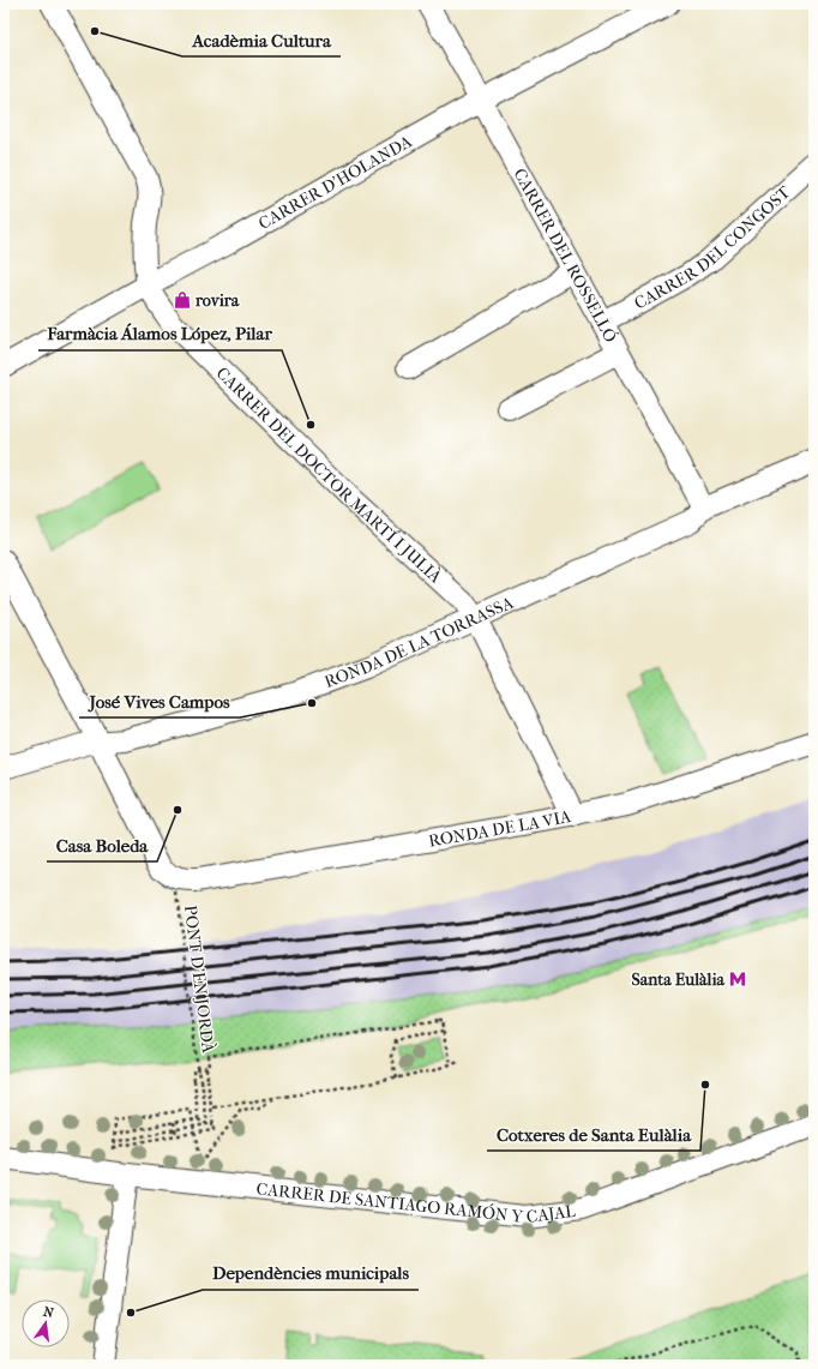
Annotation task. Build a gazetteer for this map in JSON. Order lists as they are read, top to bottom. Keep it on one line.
{"streets":{"street":["CARRER D'HOLANDA","CARRER DEL CONGOST","CARRER DEL ROSSELLÓ","CARRER DEL DOCTOR MARTÍ I JULIÀ","RONDA DE LA TORRASSA","RONDA DE LA VIA","CARRER DE SANTIAGO RAMÓN Y CAJAL"],"path":["PONT D'EN JORDÀ"]},"crossings":[["CARRER D'HOLANDA","CARRER DEL ROSSELLÓ"],["CARRER D'HOLANDA","CARRER DEL DOCTOR MARTÍ I JULIÀ"],["CARRER DEL CONGOST","CARRER DEL ROSSELLÓ"],["CARRER DEL ROSSELLÓ","RONDA DE LA TORRASSA"],["CARRER DEL DOCTOR MARTÍ I JULIÀ","RONDA DE LA TORRASSA"],["CARRER DEL DOCTOR MARTÍ I JULIÀ","RONDA DE LA VIA"],["RONDA DE LA VIA","PONT D'EN JORDÀ"]],"places":{"other":["Acadèmia Cultura","Farmàcia Álamos López, Pilar","José Vives Campos","Casa Boleda","Cotxeres de Santa Eulàlia","Dependències municipals"],"shop":["rovira"],"metro station":["Santa Eulàlia"]},"north":"top"}
